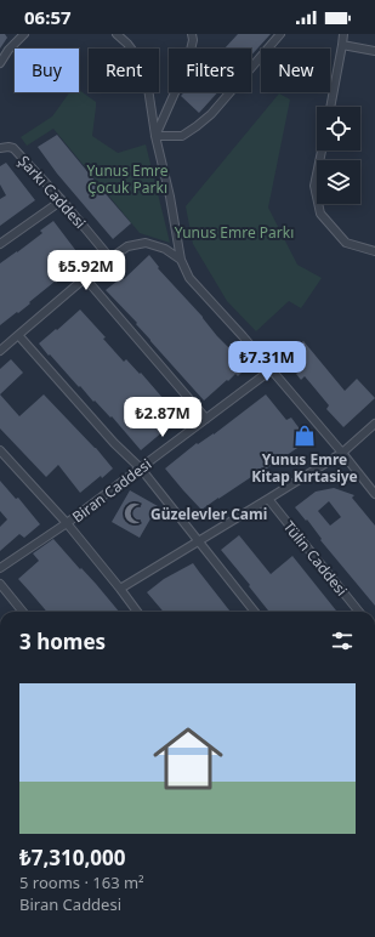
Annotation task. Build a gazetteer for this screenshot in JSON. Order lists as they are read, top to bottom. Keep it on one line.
{"streets":{"street":["Şarkı Caddesi","Biran Caddesi","Tülin Caddesi"]},"parks":["Yunus Emre Çocuk Parkı","Yunus Emre Parkı"],"places":{"shop":["Yunus Emre Kitap Kırtasiye"],"mosque":["Güzelevler Cami"]},"page":{"status":"06:57","chip":["Buy","Rent","Filters","New"],"price":["₺5.92M","₺7.31M","₺2.87M"],"heading":"3 homes","list":[{"name":"₺7,310,000","note":"5 rooms · 163 m² · Biran Caddesi"}]}}
